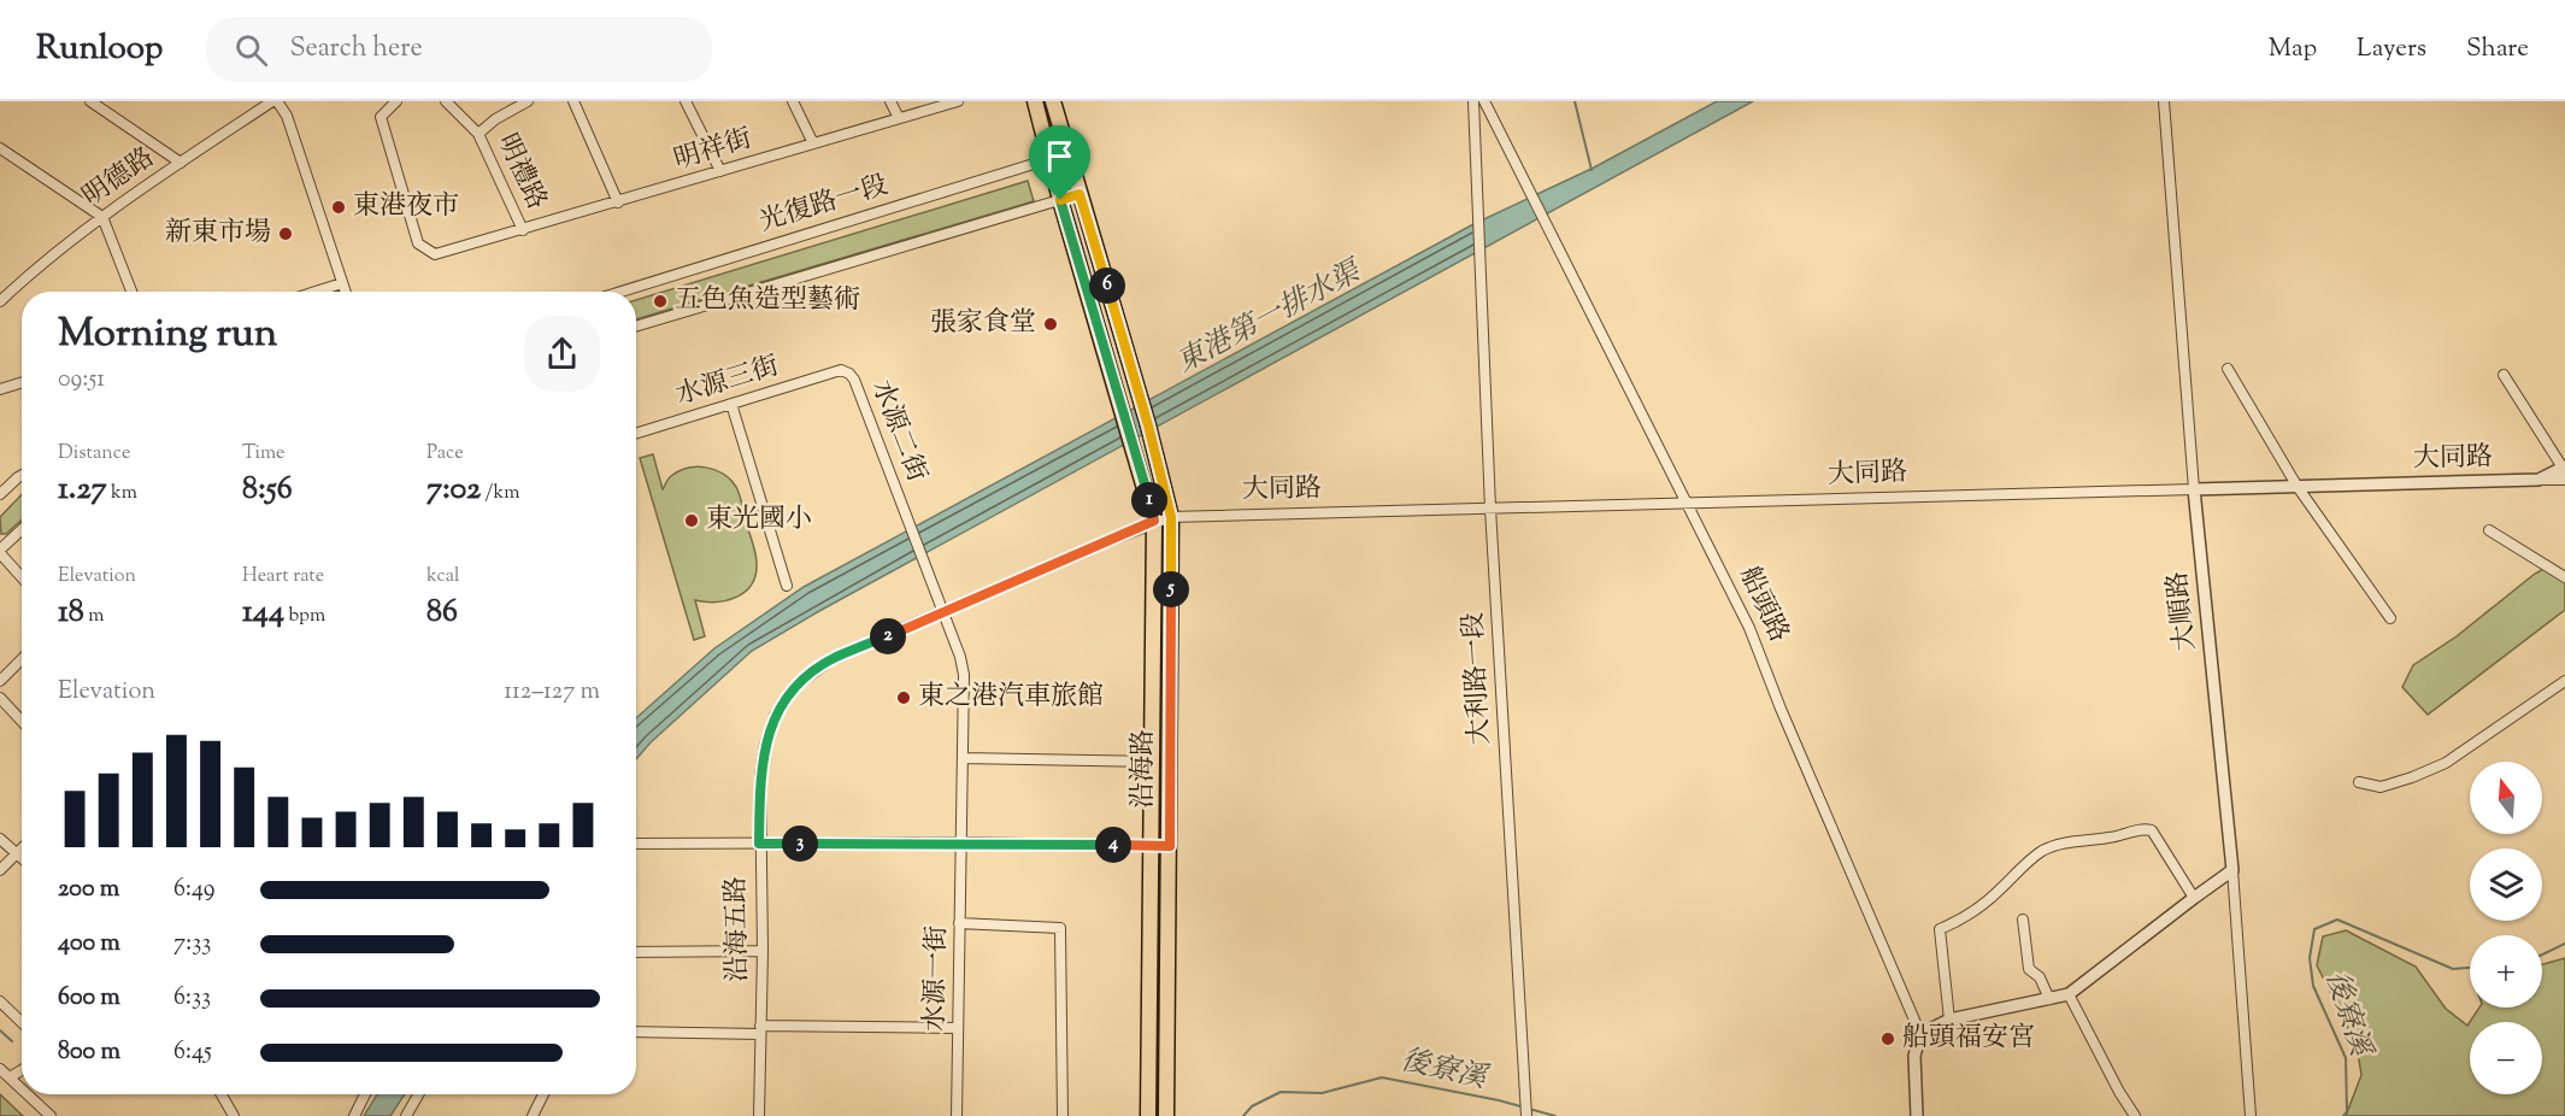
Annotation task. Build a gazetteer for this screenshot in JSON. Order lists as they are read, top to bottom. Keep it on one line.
{"streets":{"main road":["沿海路"],"street":["明祥街","明禮路","明德路","光復路一段","水源三街","水源二街","大同路","船頭路","大順路","大利路一段","沿海五路","水源一街"]},"crossings":[["明祥街","明禮路"],["水源三街","水源二街"],["水源二街","沿海五路"],["大同路","船頭路"],["大同路","大順路"],["大同路","大利路一段"],["大同路","沿海路"],["大同路","沿海五路"],["沿海路","沿海五路"]],"water":["東港第一排水渠","後寮溪"],"places":["東港夜市","新東市場","五色魚造型藝術","張家食堂","東光國小","東之港汽車旅館","船頭福安宮"],"north":"top","page":{"header":"Runloop","search":"Search here","nav":["Map","Layers","Share"],"pins":["6","1","5","2","3","4"],"heading":["Morning run","09:51"],"stats":[["Distance","1.27 km"],["Time","8:56"],["Pace","7:02 /km"],["Elevation","18 m"],["Heart rate","144 bpm"],["kcal","86"]],"chart":["Elevation","112–127 m"],"map_buttons":["+","−"],"list":[{"name":"200 m","note":"6:49"},{"name":"400 m","note":"7:33"},{"name":"600 m","note":"6:33"},{"name":"800 m","note":"6:45"}]}}
